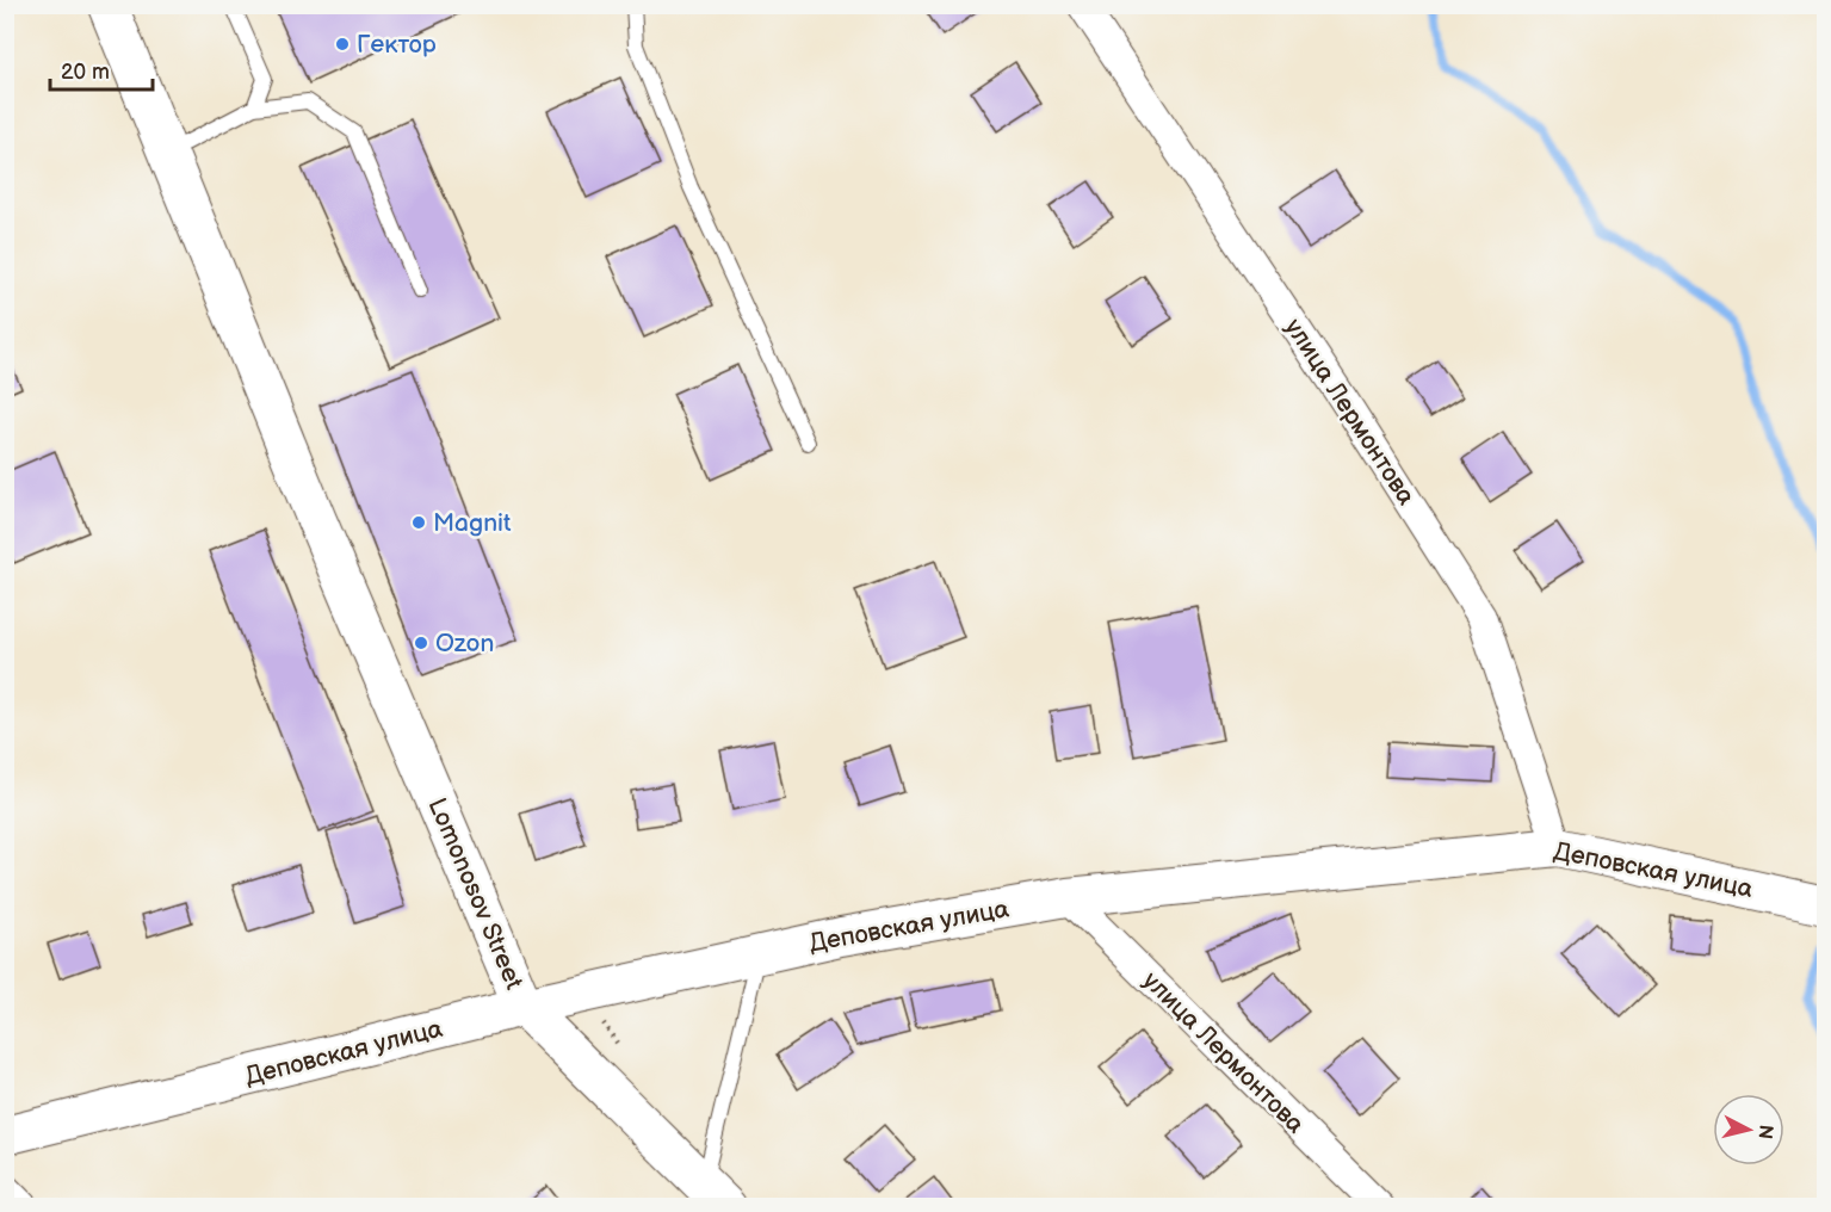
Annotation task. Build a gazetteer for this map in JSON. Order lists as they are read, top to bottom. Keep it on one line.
{"streets":{"main road":["Lomonosov Street"],"street":["улица Лермонтова","Деповская улица"]},"crossings":[["улица Лермонтова","Деповская улица"],["Деповская улица","Lomonosov Street"]],"places":["Гектор","Magnit","Ozon"],"scale_bar":"20 m","north":"right"}
